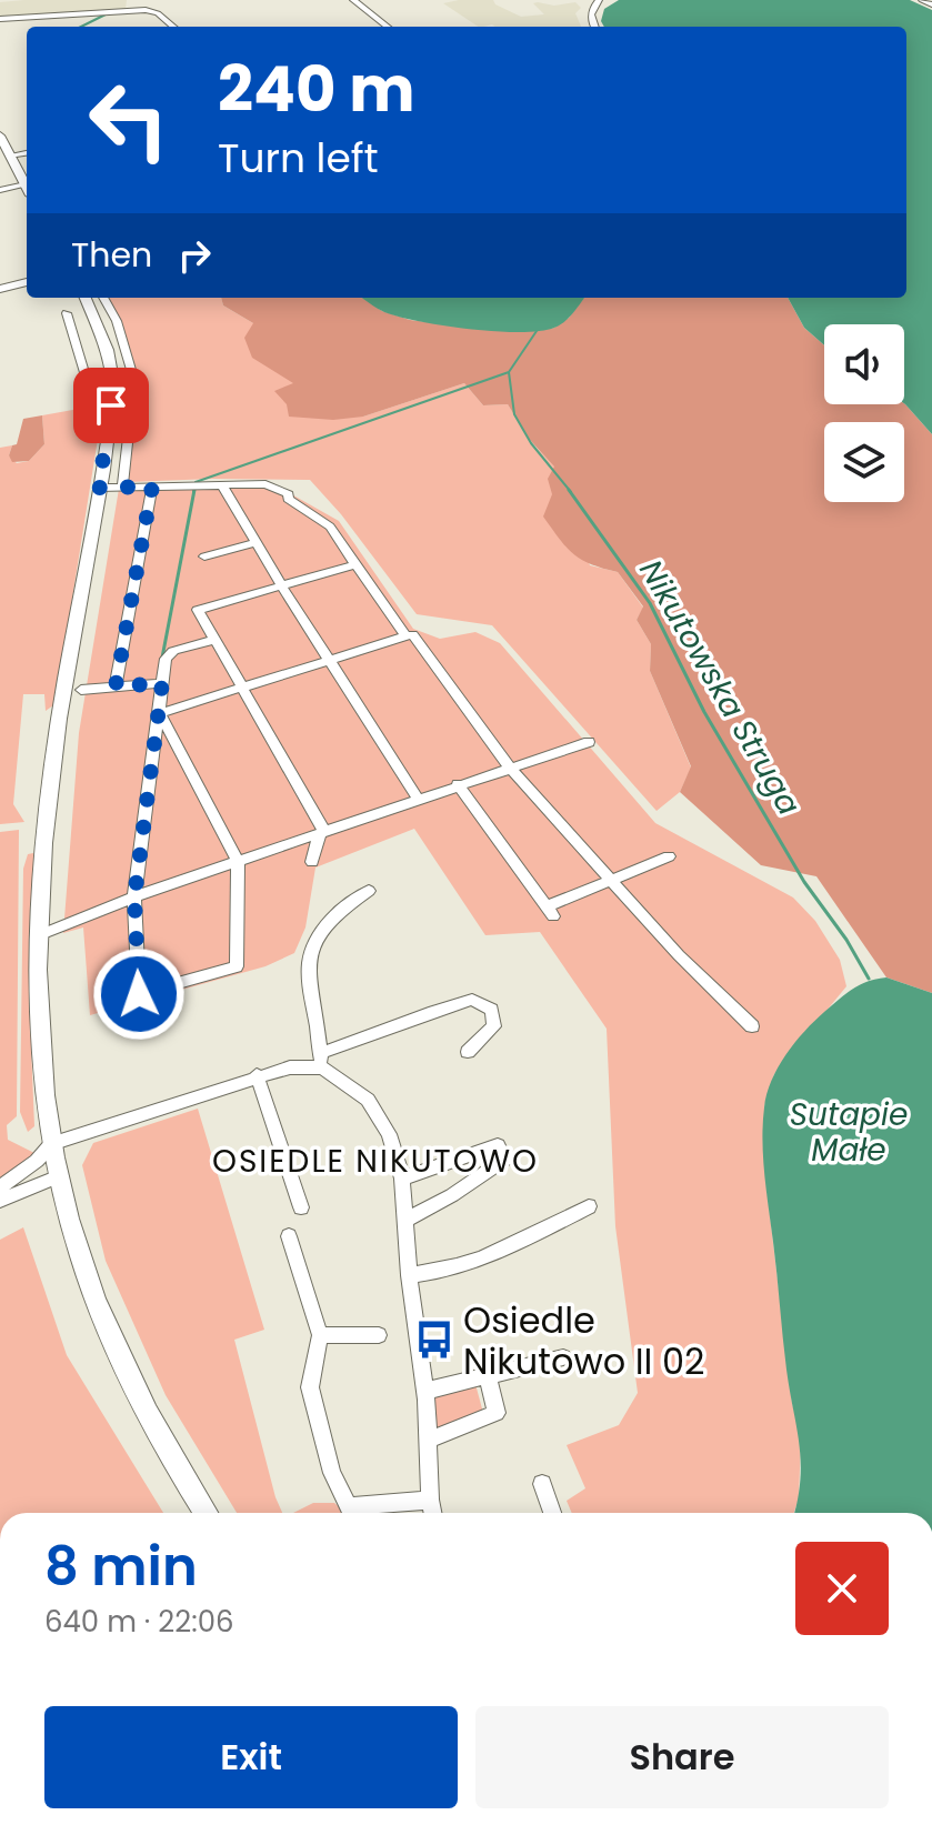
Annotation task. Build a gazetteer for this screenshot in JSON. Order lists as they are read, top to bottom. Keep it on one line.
{"districts":["OSIEDLE NIKUTOWO"],"water":["Nikutowska Struga","Sutapie Małe"],"places":{"bus stop":["Osiedle Nikutowo II 02"]},"page":{"turn":["240 m","Turn left"],"then":"Then","heading":["8 min","640 m · 22:06"],"buttons":["Exit","Share"]}}
